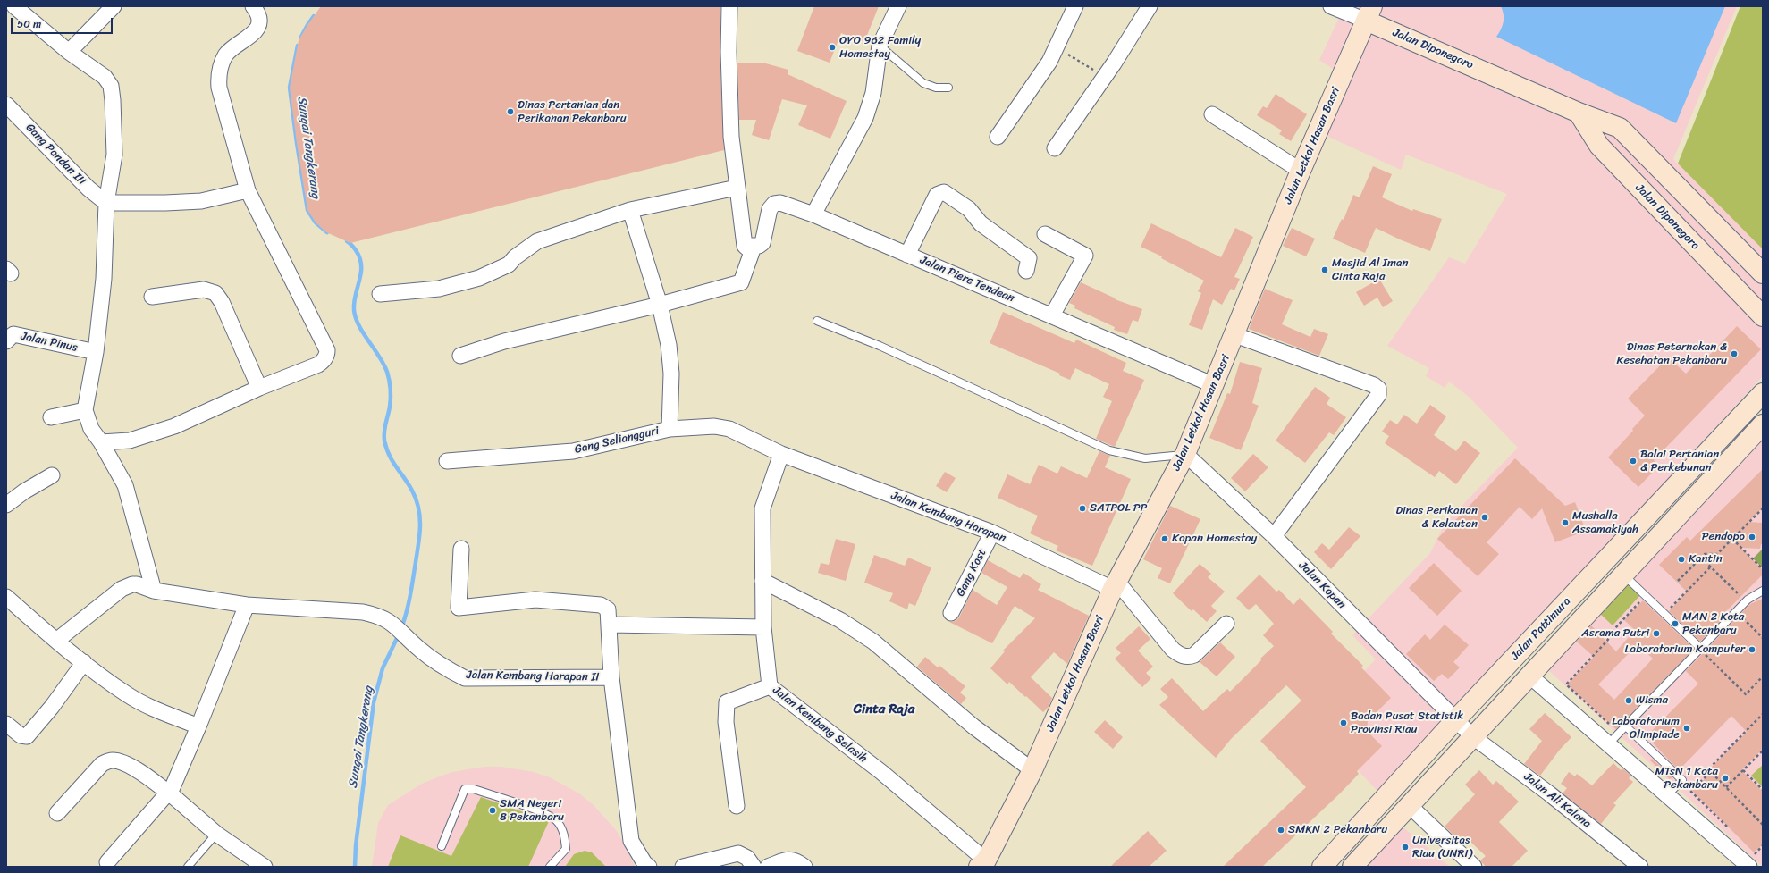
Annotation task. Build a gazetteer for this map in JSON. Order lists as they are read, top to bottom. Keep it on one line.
{"streets":{"main road":["Jalan Diponegoro","Jalan Letkol Hasan Basri","Jalan Pattimura"],"street":["Gang Pandan III","Jalan Piere Tendean","Jalan Pinus","Gang Seliangguri","Jalan Kembang Harapan","Gang Kost","Jalan Kopan","Jalan Kembang Harapan II","Jalan Kembang Selasih","Jalan Ali Kelana"]},"crossings":[["Jalan Diponegoro","Jalan Letkol Hasan Basri"],["Jalan Letkol Hasan Basri","Jalan Piere Tendean"],["Jalan Letkol Hasan Basri","Jalan Kembang Harapan"],["Jalan Letkol Hasan Basri","Jalan Kopan"],["Jalan Letkol Hasan Basri","Jalan Kembang Selasih"],["Gang Seliangguri","Jalan Kembang Harapan"],["Jalan Kembang Harapan","Gang Kost"],["Jalan Kopan","Jalan Pattimura"],["Jalan Kopan","Jalan Ali Kelana"],["Jalan Pattimura","Jalan Ali Kelana"]],"districts":["Cinta Raja"],"water":["Sungai Tangkerang"],"places":["OYO 962 Family Homestay","Dinas Pertanian dan Perikanan Pekanbaru","Masjid Al Iman Cinta Raja","Dinas Peternakan & Kesehatan Pekanbaru","Balai Pertanian & Perkebunan","SATPOL PP","Dinas Perikanan & Kelautan","Mushalla Assamakiyah","Pendopo","Kopan Homestay","Kantin","MAN 2 Kota Pekanbaru","Asrama Putri","Laboratorium Komputer","Wisma","Badan Pusat Statistik Provinsi Riau","Laboratorium Olimpiade","MTsN 1 Kota Pekanbaru","SMA Negeri 8 Pekanbaru","SMKN 2 Pekanbaru","Universitas Riau (UNRI)"],"scale_bar":"50 m"}
